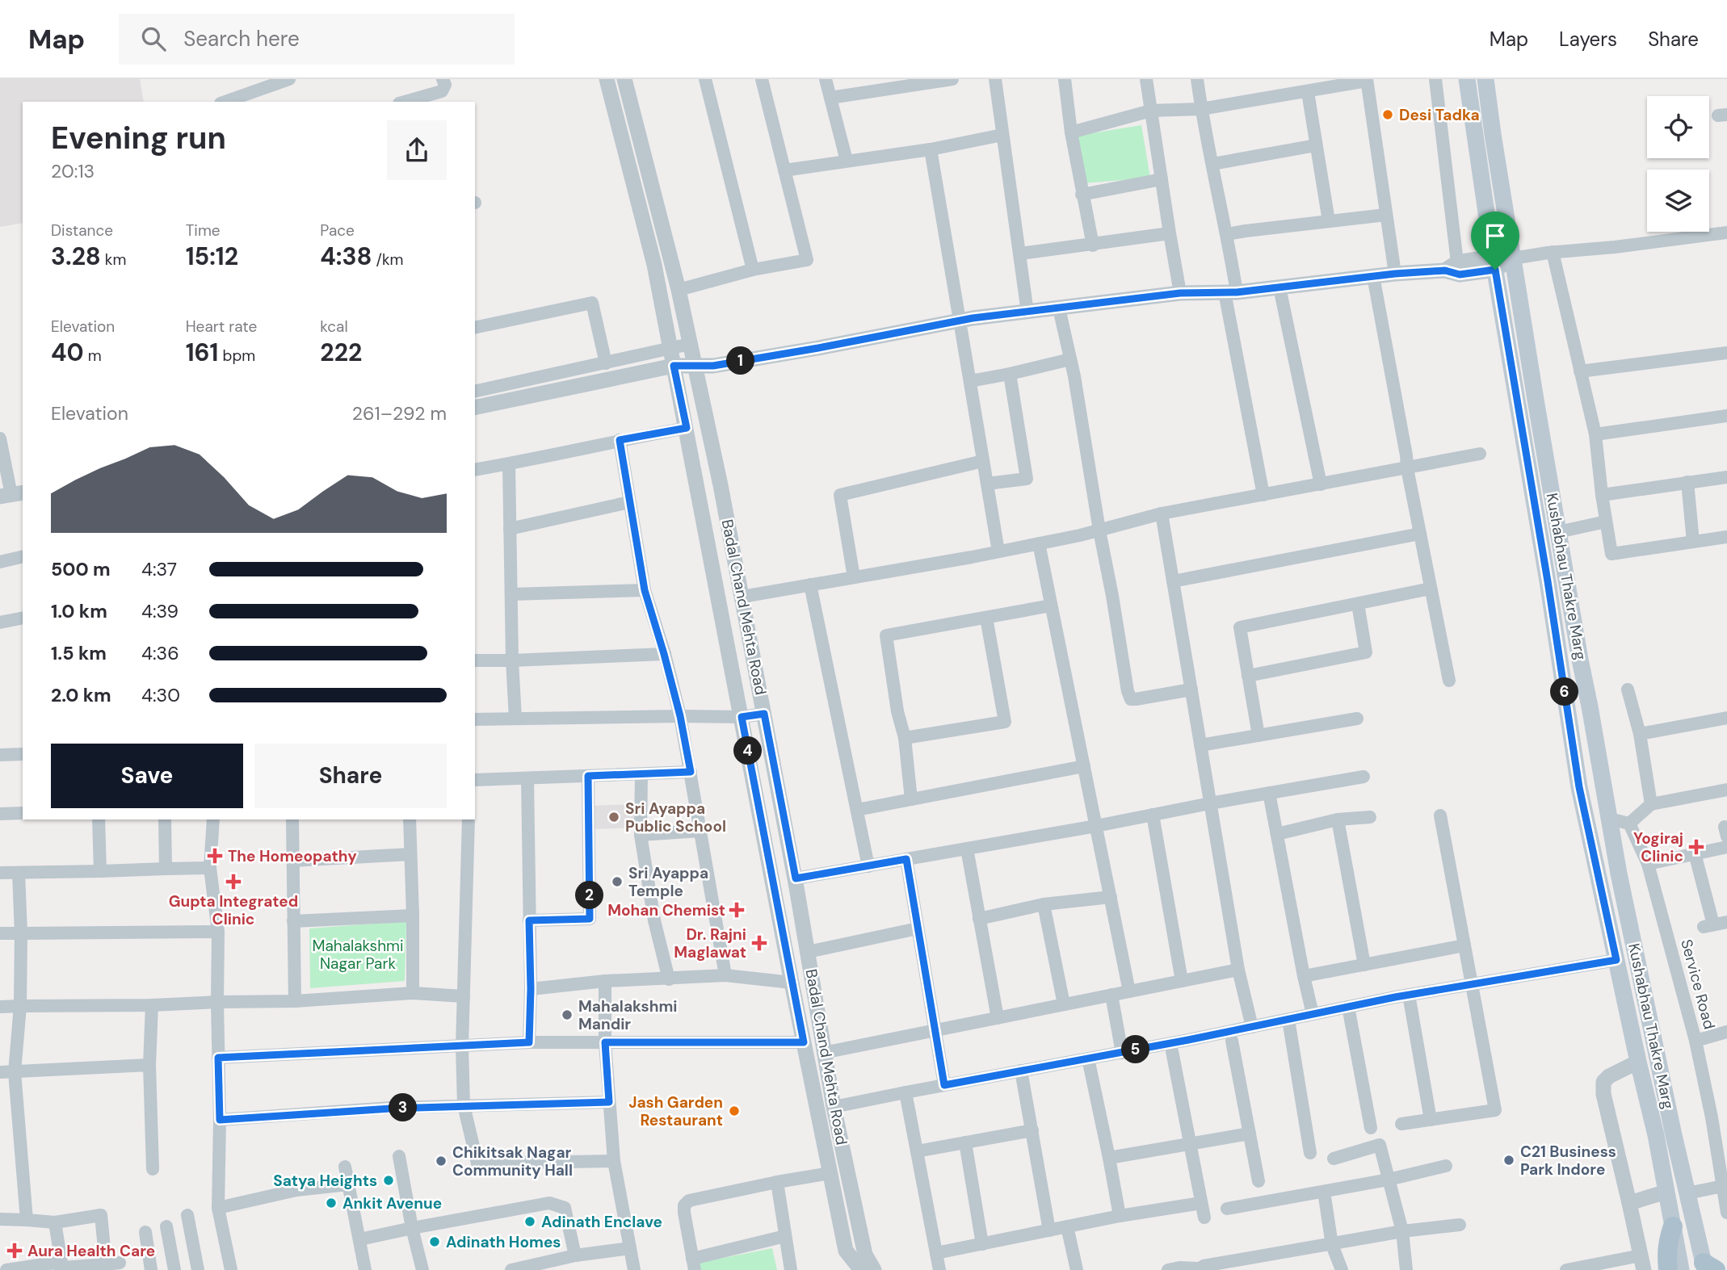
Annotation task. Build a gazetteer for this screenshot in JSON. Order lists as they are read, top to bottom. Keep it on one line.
{"streets":{"main road":["Kushabhau Thakre Marg"],"street":["Badal Chand Mehta Road","Service Road"]},"parks":["Mahalakshmi Nagar Park"],"places":{"other":["Desi Tadka","Sri Ayappa Public School","Sri Ayappa Temple","Mahalakshmi Mandir","Jash Garden Restaurant","C21 Business Park Indore","Chikitsak Nagar Community Hall","Satya Heights","Ankit Avenue","Adinath Enclave","Adinath Homes"],"health":["Yogiraj Clinic","The Homeopathy","Gupta Integrated Clinic","Mohan Chemist","Dr. Rajni Maglawat","Aura Health Care"]},"page":{"header":"Map","search":"Search here","nav":["Map","Layers","Share"],"heading":["Evening run","20:13"],"stats":[["Distance","3.28 km"],["Time","15:12"],["Pace","4:38 /km"],["Elevation","40 m"],["Heart rate","161 bpm"],["kcal","222"]],"pins":["1","6","4","2","5","3"],"chart":["Elevation","261–292 m"],"list":[{"name":"500 m","note":"4:37"},{"name":"1.0 km","note":"4:39"},{"name":"1.5 km","note":"4:36"},{"name":"2.0 km","note":"4:30"}],"buttons":["Save","Share"]}}
